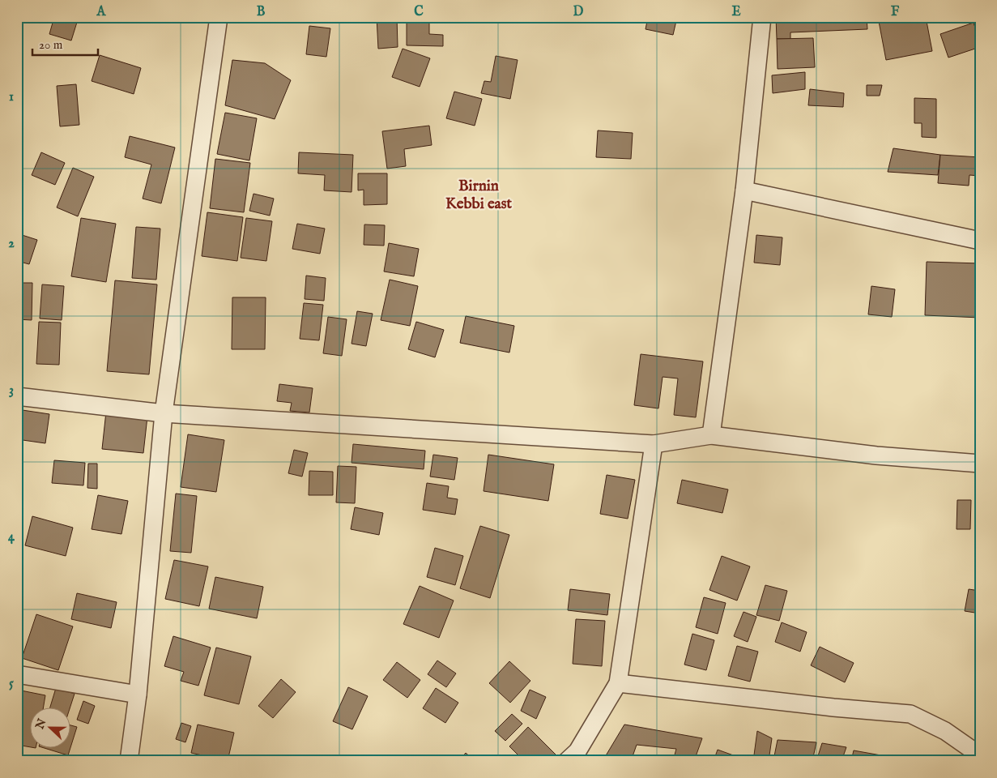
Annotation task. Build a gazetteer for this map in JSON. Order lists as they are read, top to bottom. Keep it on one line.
{"districts":["Birnin Kebbi east"],"scale_bar":"20 m","north":"left","grid":{"columns":["A","B","C","D","E","F"],"rows":["1","2","3","4","5"]}}
